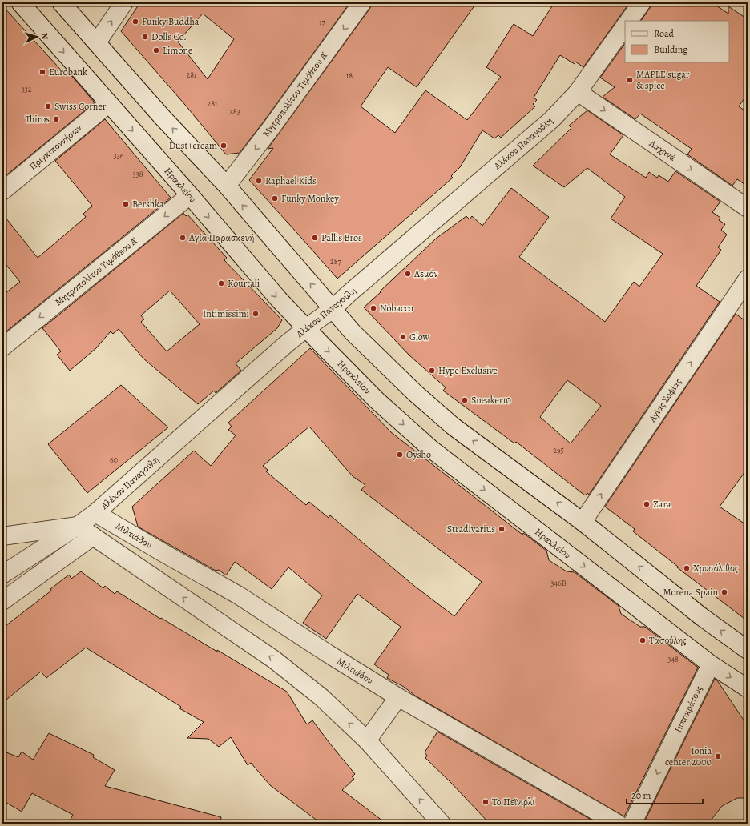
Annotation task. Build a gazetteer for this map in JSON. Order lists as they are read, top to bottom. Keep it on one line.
{"streets":{"street":["Μητροπολίτου Τιμόθεου Α'","Αλέκου Παναγούλη","Πριγκιποννήσων","Λαχανά","Ηρακλείου","Αγίας Σοφίας","Μιλτιάδου","Ιπποκράτους"]},"crossings":[["Μητροπολίτου Τιμόθεου Α'","Ηρακλείου"],["Αλέκου Παναγούλη","Λαχανά"],["Αλέκου Παναγούλη","Ηρακλείου"],["Αλέκου Παναγούλη","Μιλτιάδου"],["Πριγκιποννήσων","Ηρακλείου"],["Ηρακλείου","Ιπποκράτους"]],"one_way":["Μητροπολίτου Τιμόθεου Α'","Λαχανά","Αγίας Σοφίας","Ιπποκράτους"],"places":["Funky Buddha","Dolls Co.","Limone","Eurobank","MAPLE sugar & spice","Swiss Corner","Thiros","Dust+cream","Raphael Kids","Funky Monkey","Bershka","Αγία Παρασκευή","Pallis Bros","Λεμόν","Kourtali","Nobacco","Intimissimi","Glow","Hype Exclusive","Sneaker10","Oysho","Zara","Stradivarius","Χρυσόλιθος","Morena Spain","Τασούλης","Ionia center 2000","Το Πεϊνιρλί"],"house_numbers":["17","281","18","332","281","283","336","338","287","295","60","346Β","348"],"legend":["Road","Building"],"scale_bar":"20 m","north":"right"}
